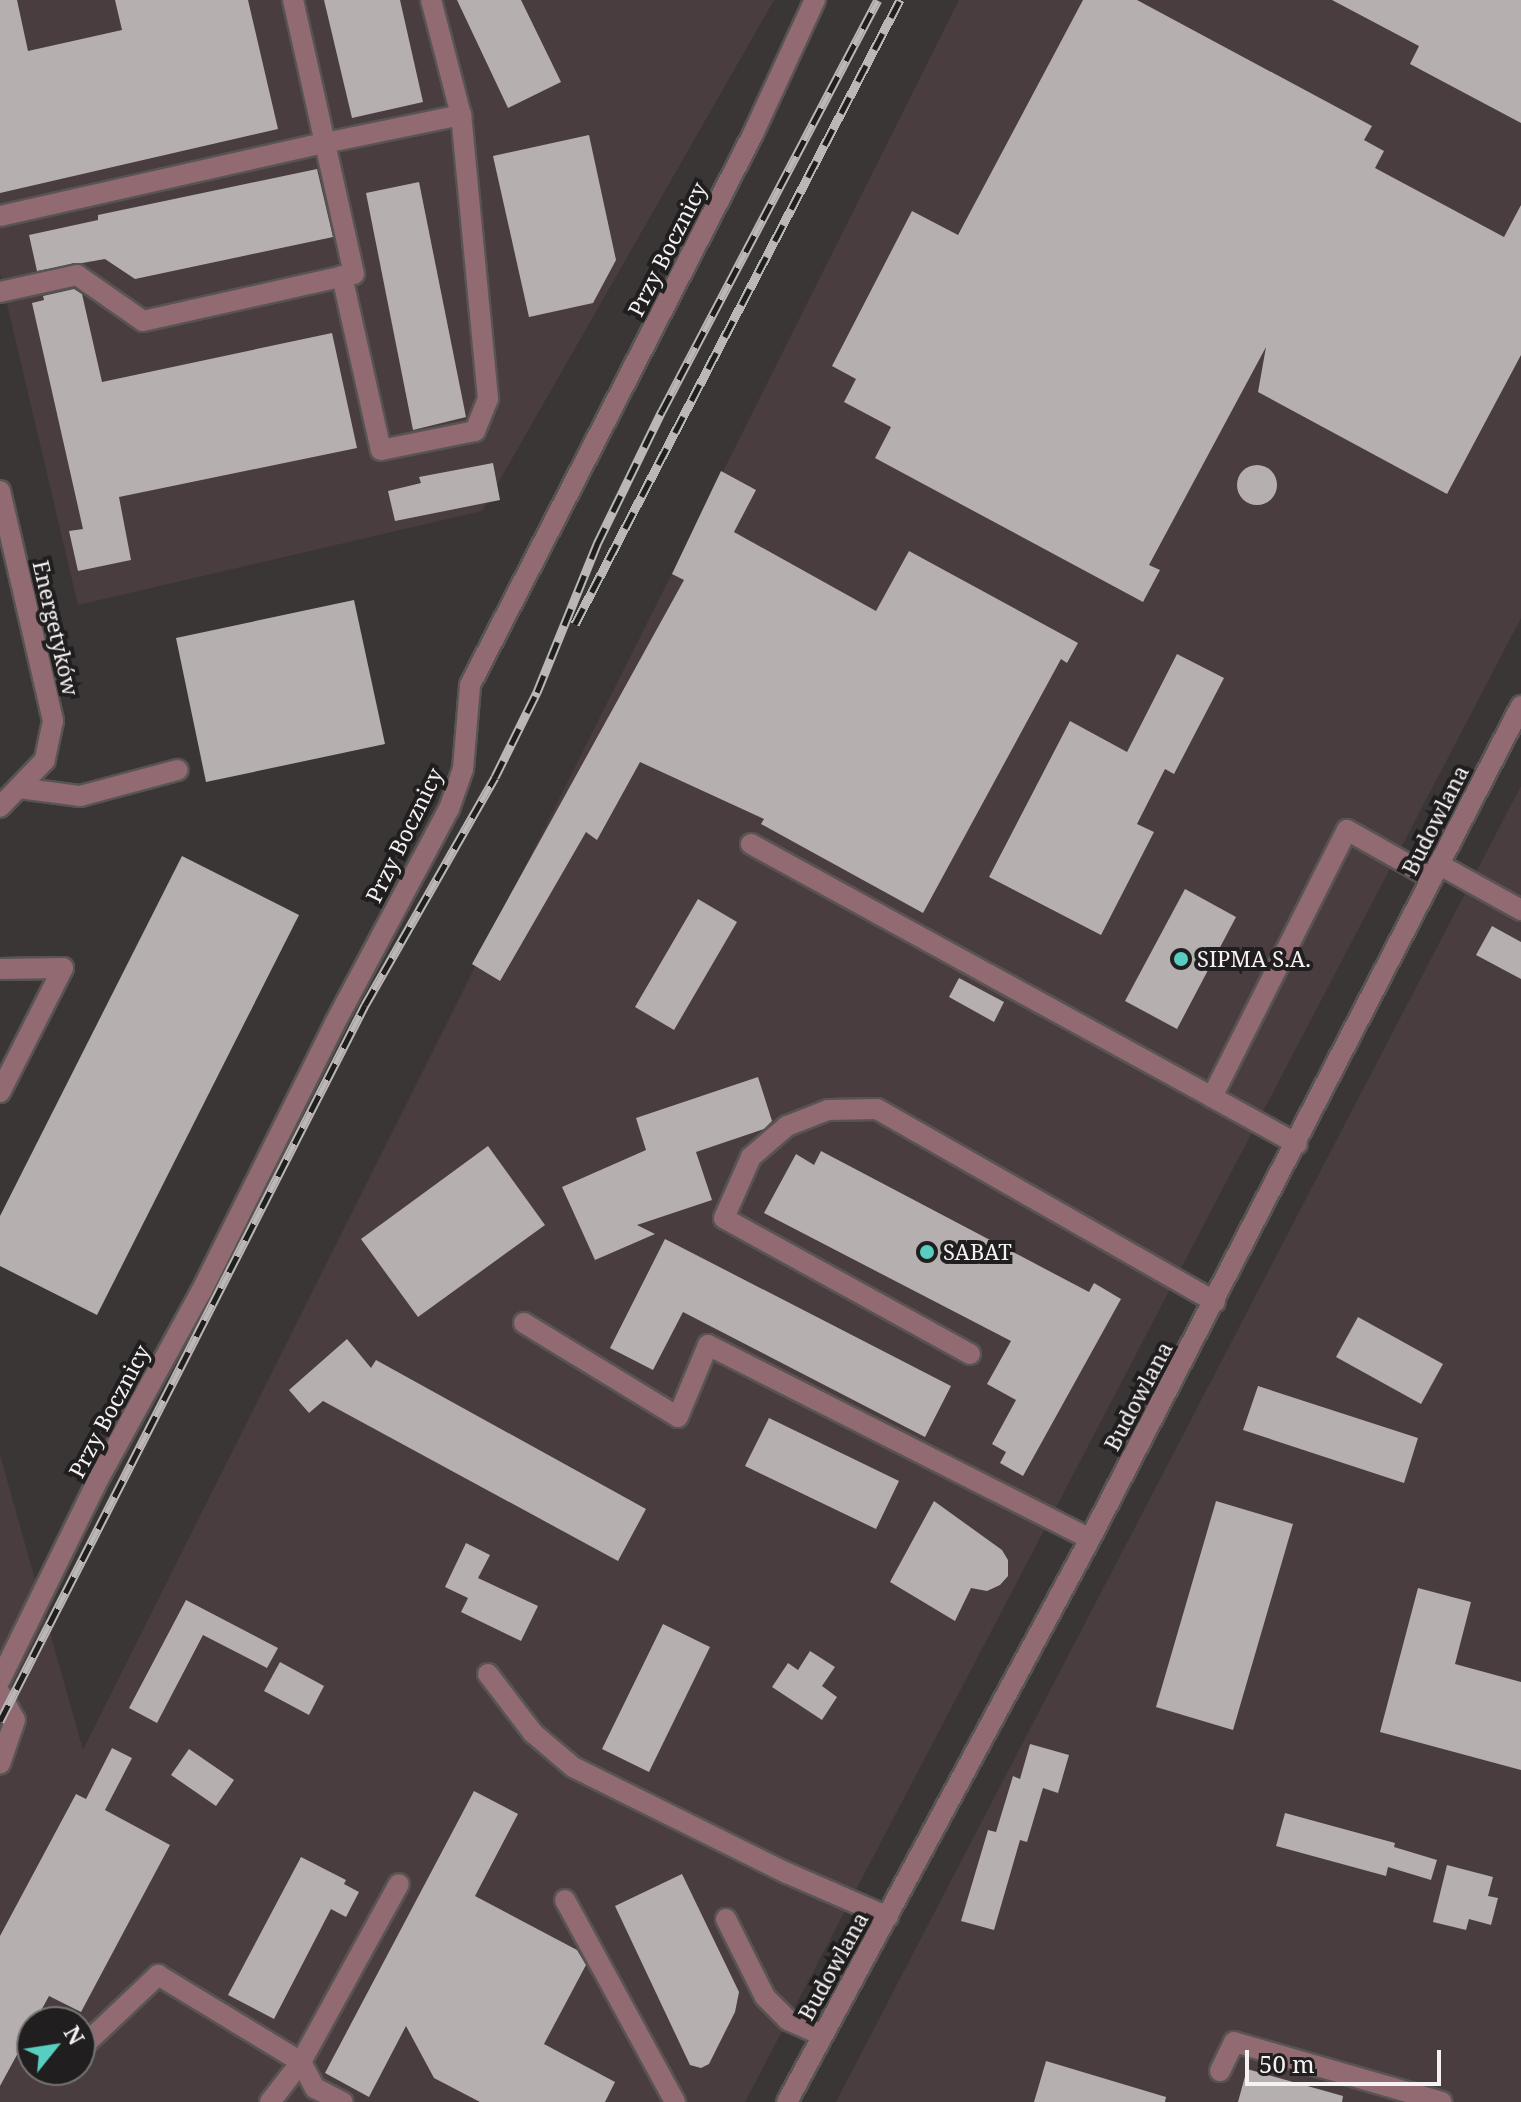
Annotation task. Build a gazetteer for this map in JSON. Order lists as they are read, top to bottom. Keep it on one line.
{"streets":{"street":["Przy Bocznicy","Energetyków","Budowlana"]},"places":["SIPMA S.A.","SABAT"],"scale_bar":"50 m","north":"top right"}
